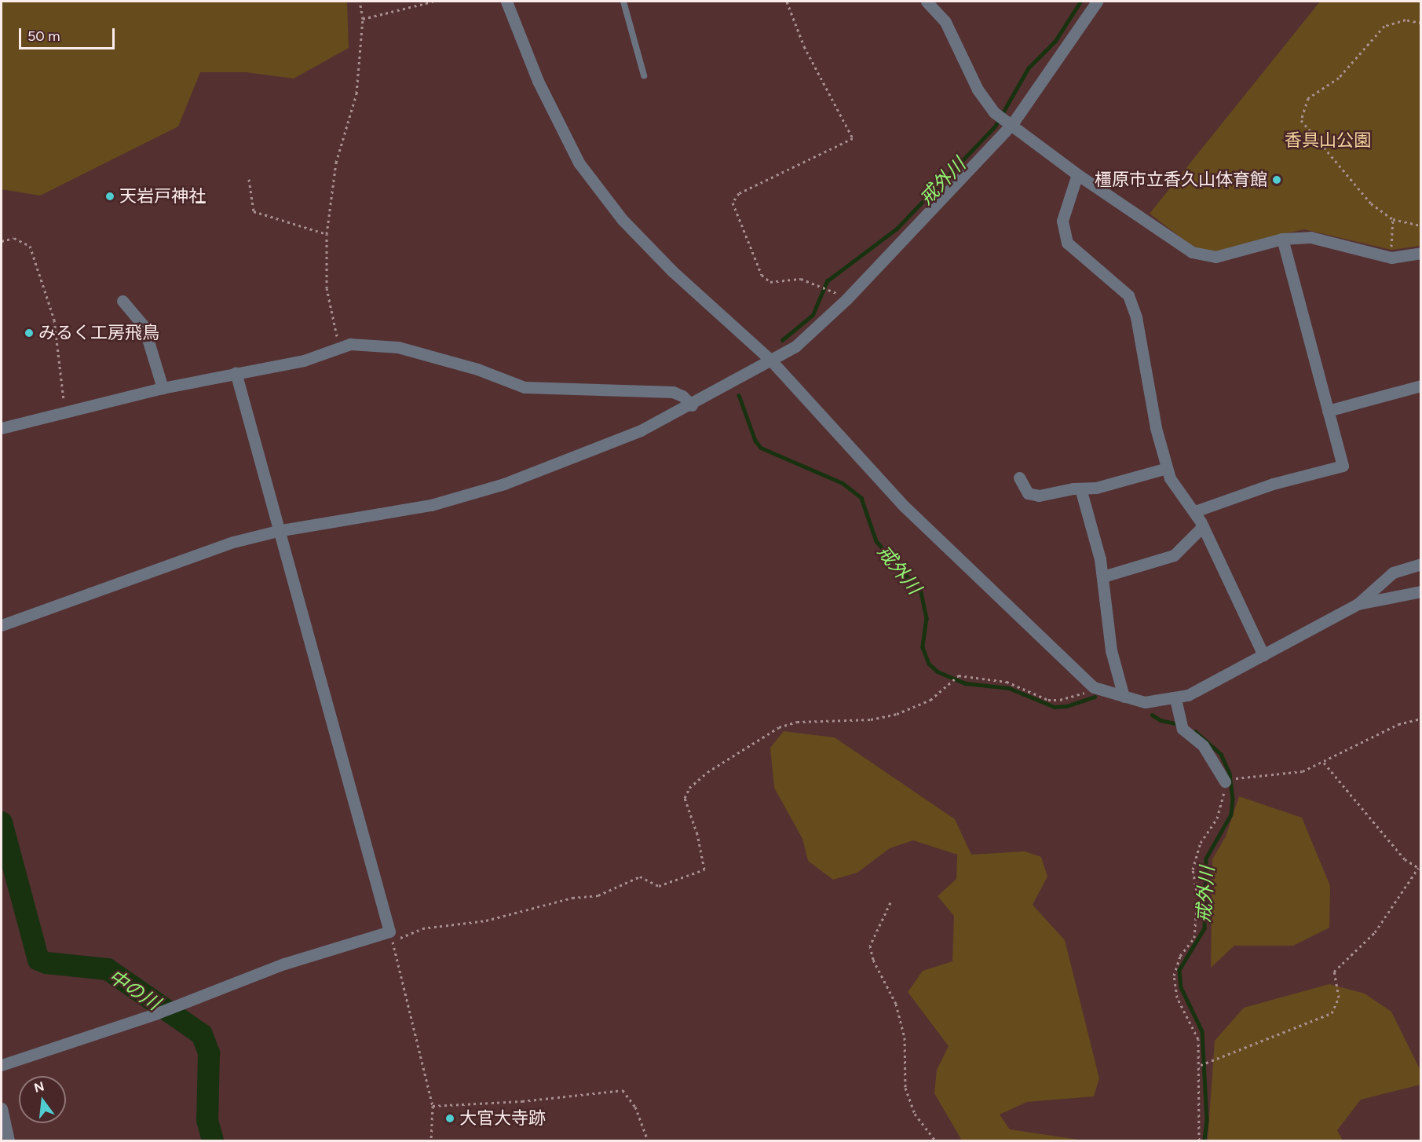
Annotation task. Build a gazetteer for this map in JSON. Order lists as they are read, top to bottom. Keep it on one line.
{"water":["戒外川","中の川"],"parks":["香具山公園"],"places":["橿原市立香久山体育館","天岩戸神社","みるく工房飛鳥","大官大寺跡"],"scale_bar":"50 m","north":"top"}
